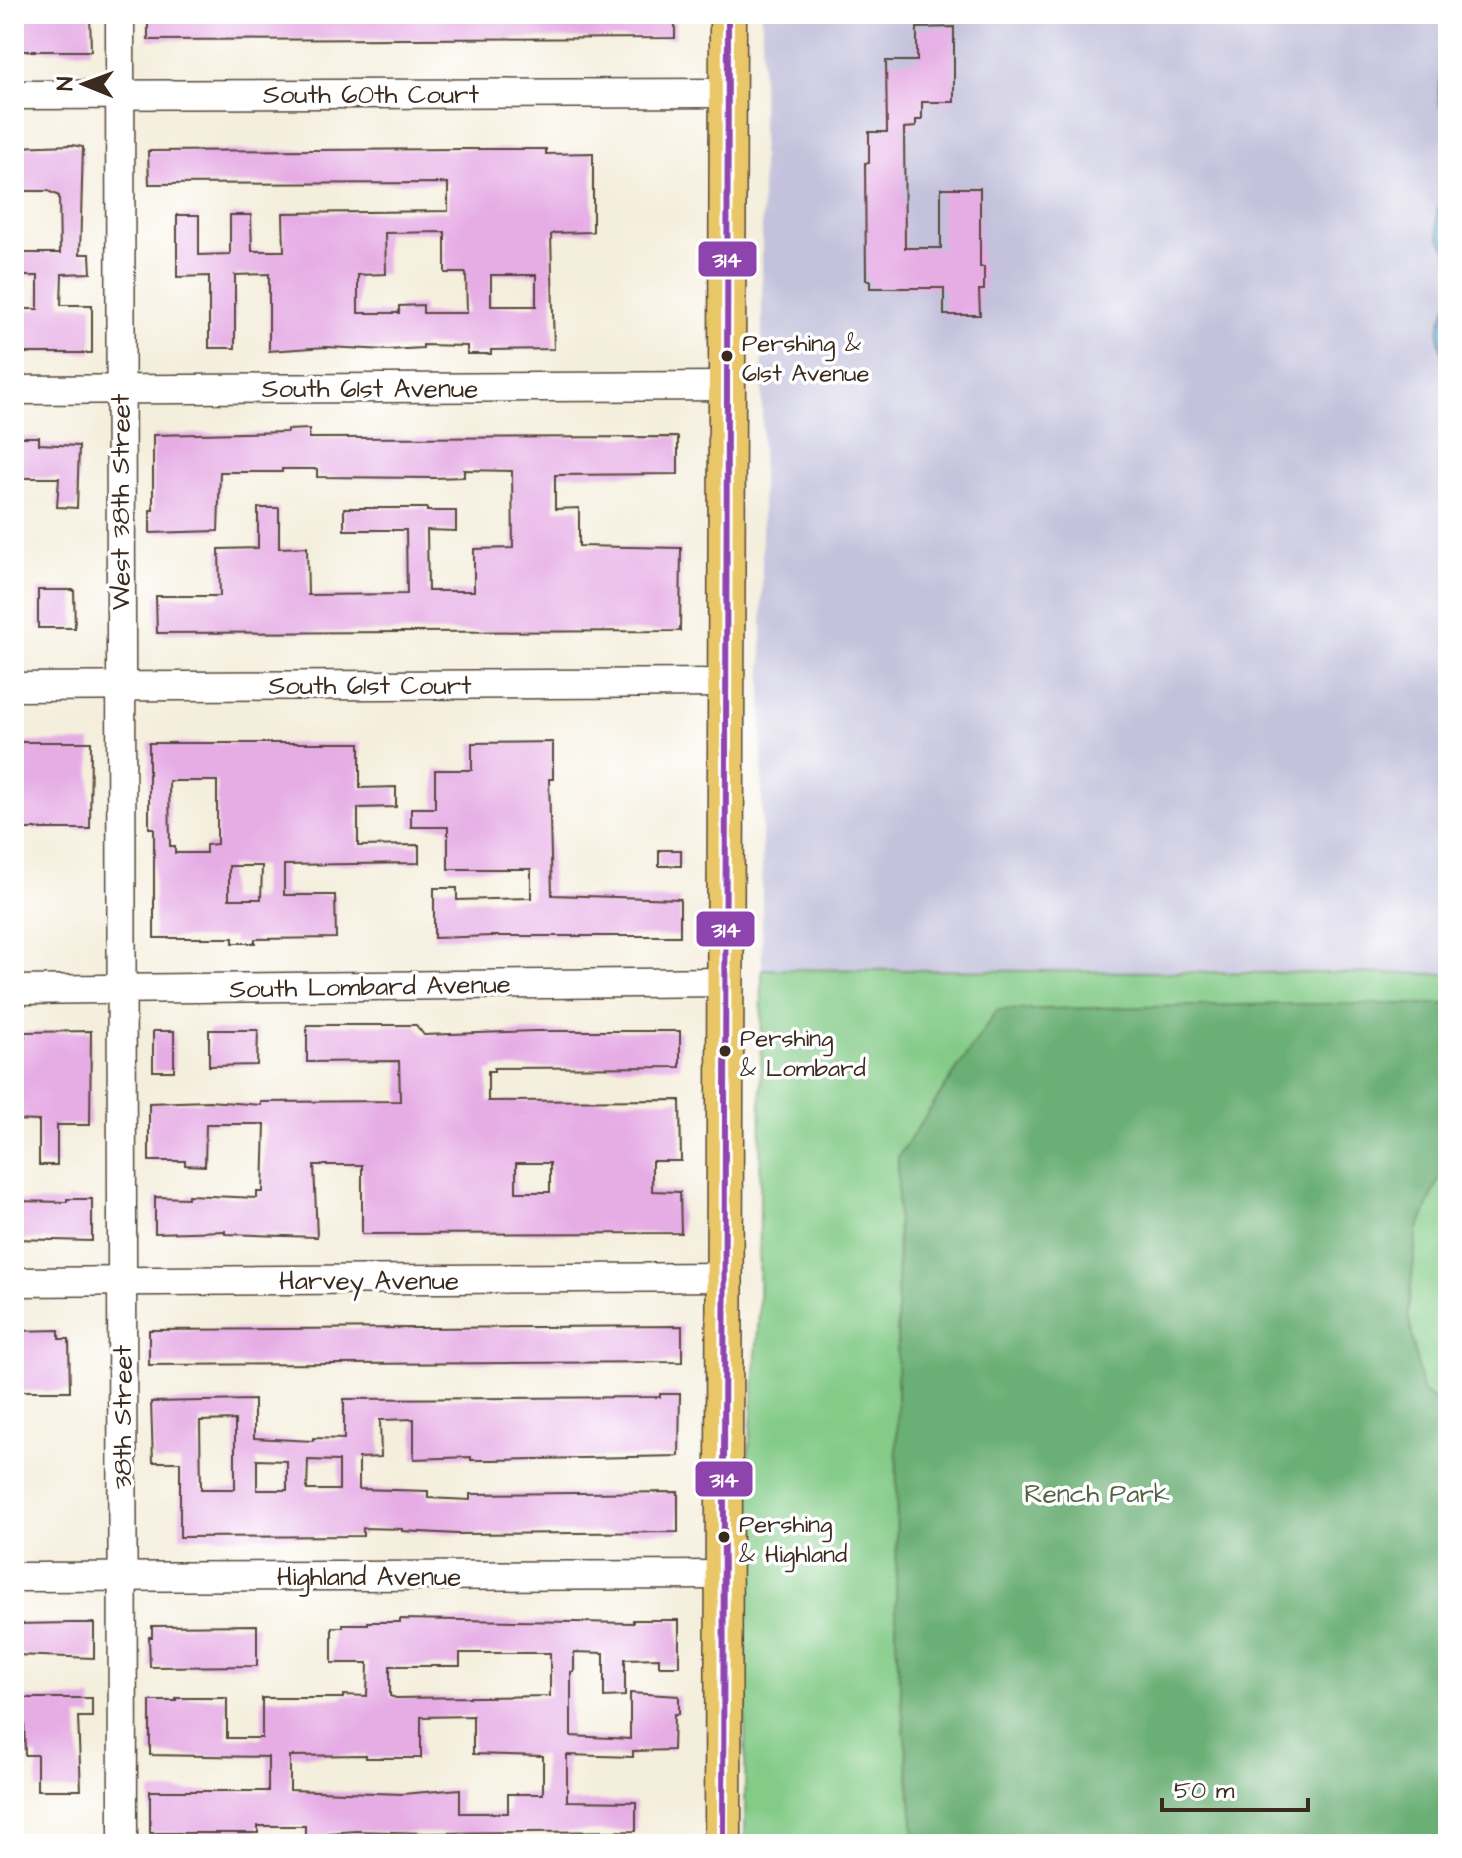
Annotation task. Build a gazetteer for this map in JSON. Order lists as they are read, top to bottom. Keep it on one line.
{"streets":{"street":["South 60th Court","South 61st Avenue","West 38th Street","South 61st Court","South Lombard Avenue","Harvey Avenue","38th Street","Highland Avenue"]},"crossings":[["South 60th Court","West 38th Street"],["South 61st Avenue","West 38th Street"],["West 38th Street","South 61st Court"],["West 38th Street","South Lombard Avenue"],["West 38th Street","38th Street"],["South Lombard Avenue","38th Street"],["Harvey Avenue","38th Street"],["38th Street","Highland Avenue"]],"parks":["Rench Park"],"places":["Pershing & 61st Avenue","Pershing & Lombard","Pershing & Highland"],"lines":["transit line 314"],"scale_bar":"50 m","north":"left"}
